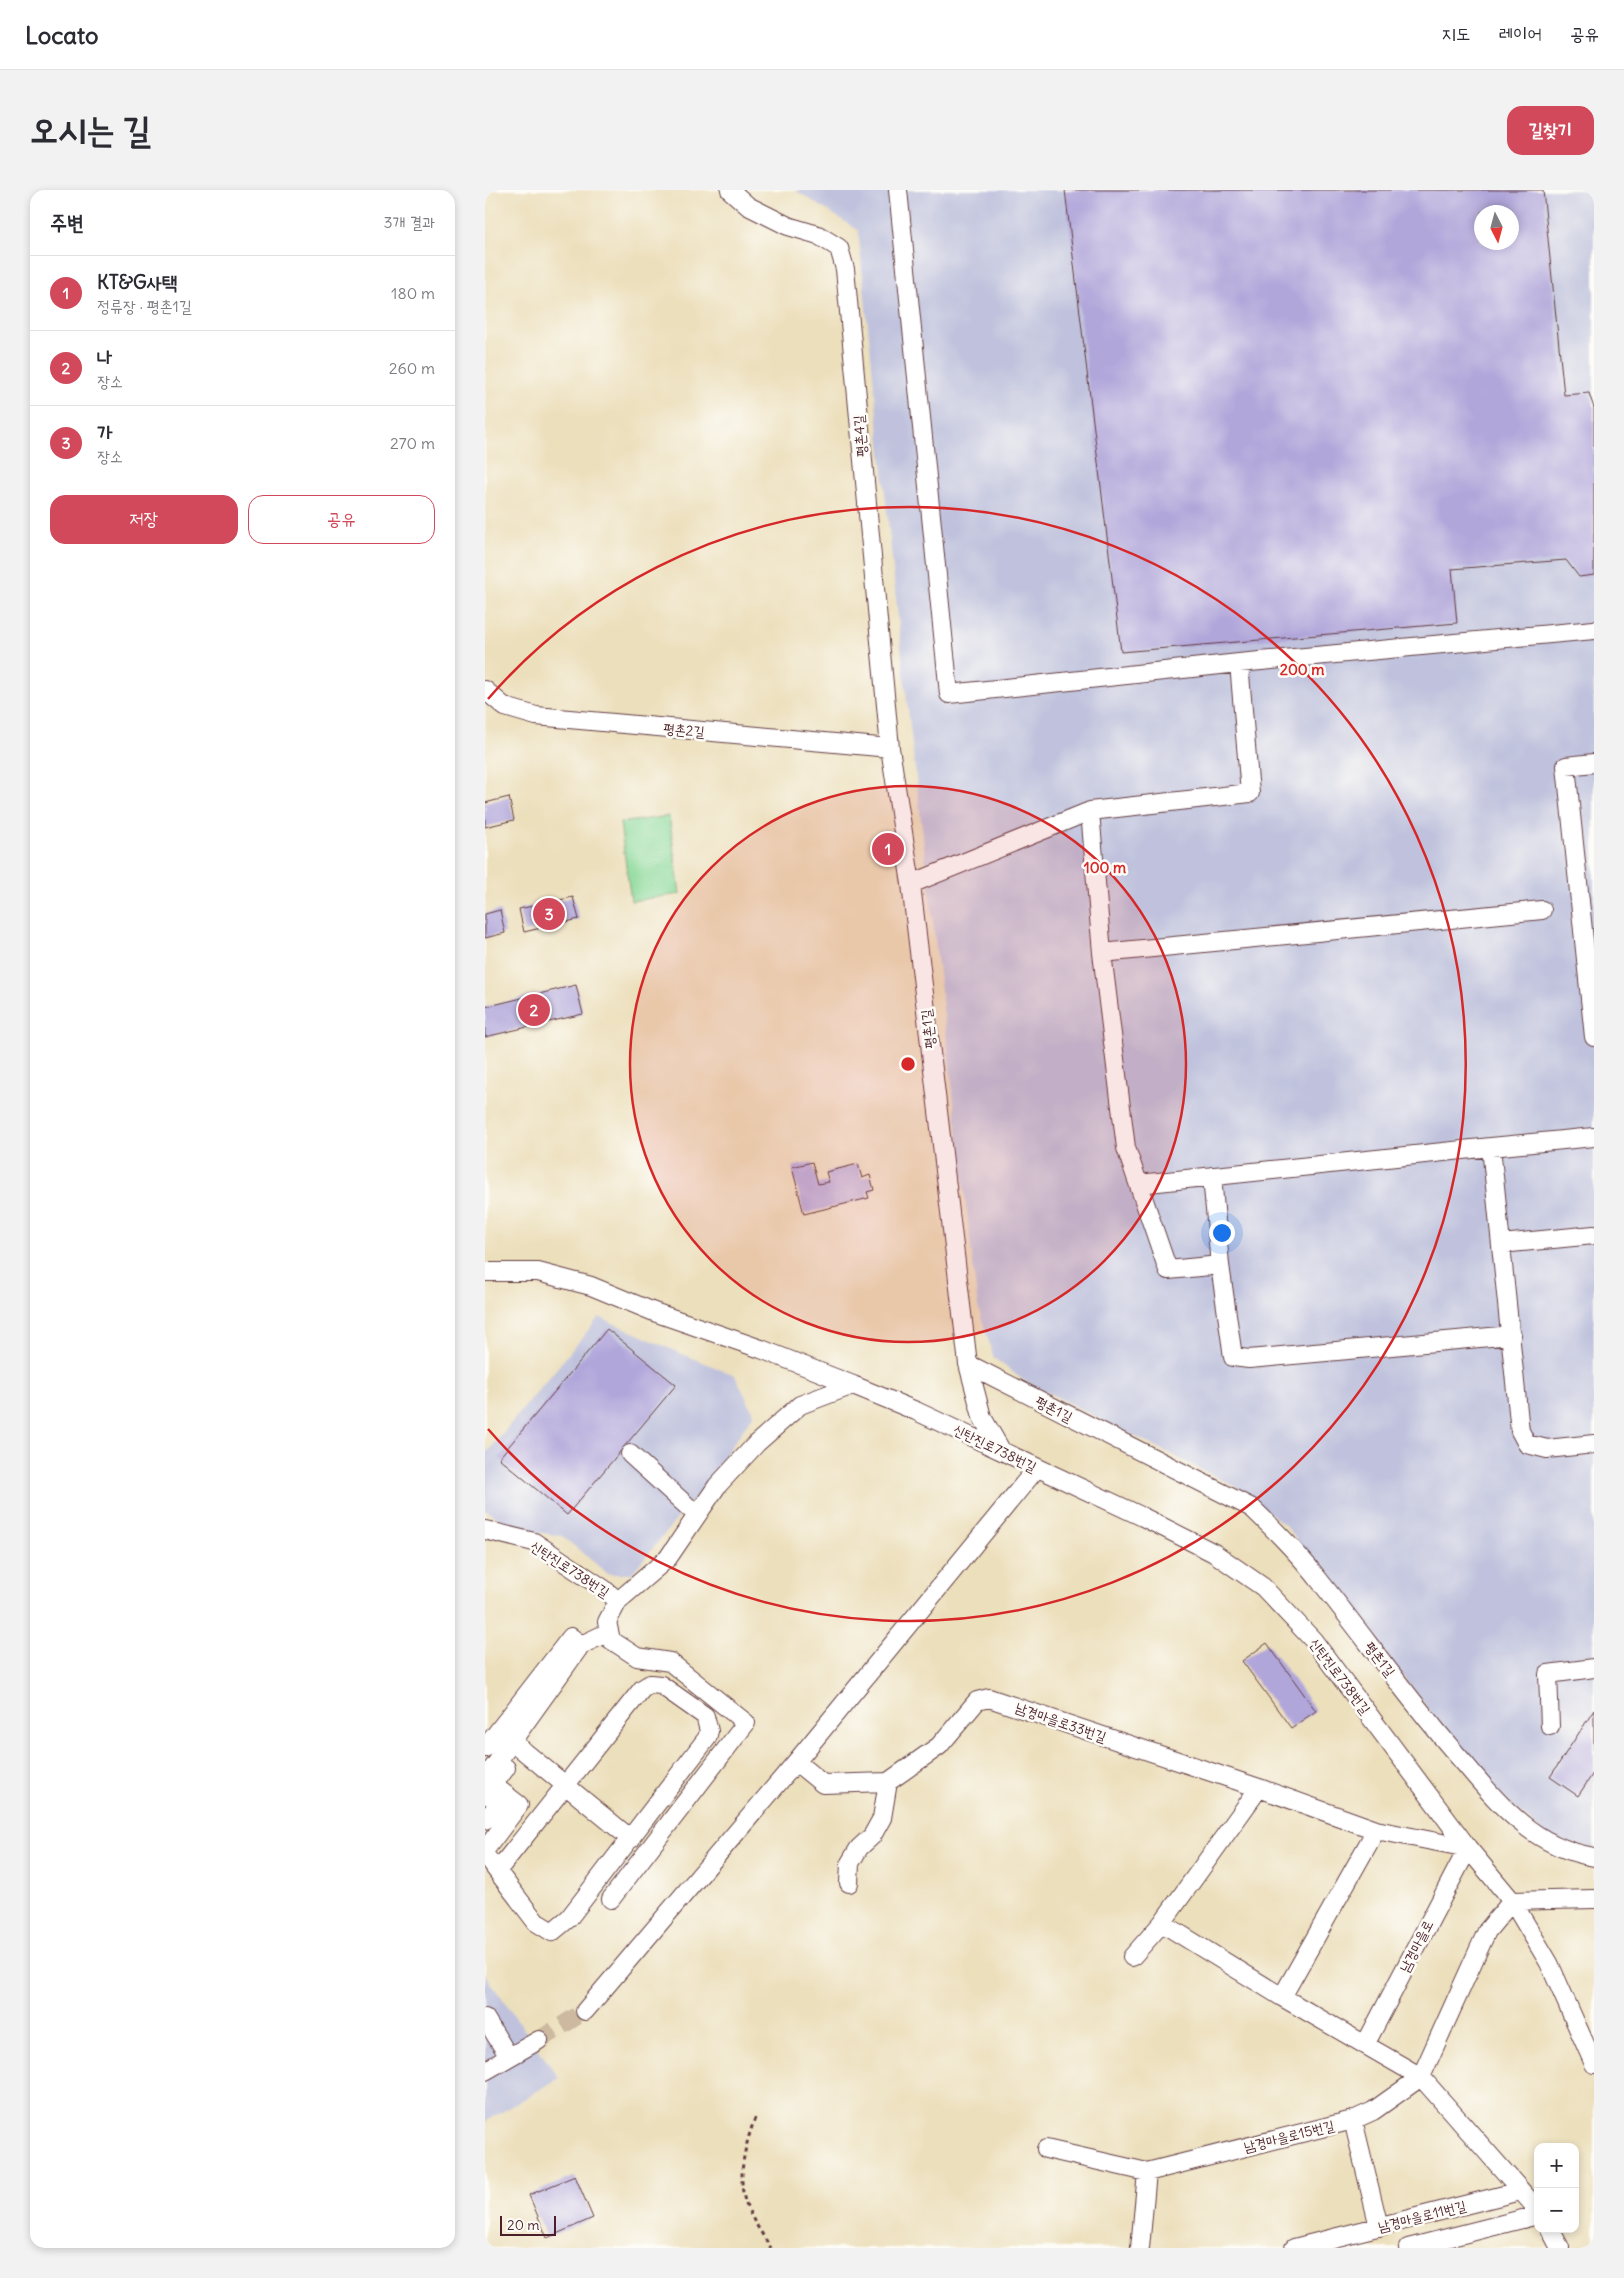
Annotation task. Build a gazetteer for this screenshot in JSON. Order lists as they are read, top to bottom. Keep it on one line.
{"streets":{"street":["평촌4길","평촌2길","평촌1길","신탄진로738번길","남경마을로33번길","남경마을로","남경마을로15번길","남경마을로11번길"]},"crossings":[["평촌4길","평촌2길"],["평촌4길","평촌1길"],["평촌2길","평촌1길"],["신탄진로738번길","남경마을로"]],"scale_bar":"20 m","north":"bottom","page":{"header":"Locato","nav":["지도","레이어","공유"],"buttons":["길찾기",["저장","공유"]],"title":"오시는 길","heading":["주변","3개 결과"],"list":[{"mark":"1","name":"KT&G사택","note":"정류장 · 평촌1길","value":"180 m"},{"mark":"2","name":"나","note":"장소","value":"260 m"},{"mark":"3","name":"가","note":"장소","value":"270 m"}],"pins":["1","3","2"],"map_buttons":["+","−"],"scale":"20 m"},"rings":["200 m","100 m"]}
